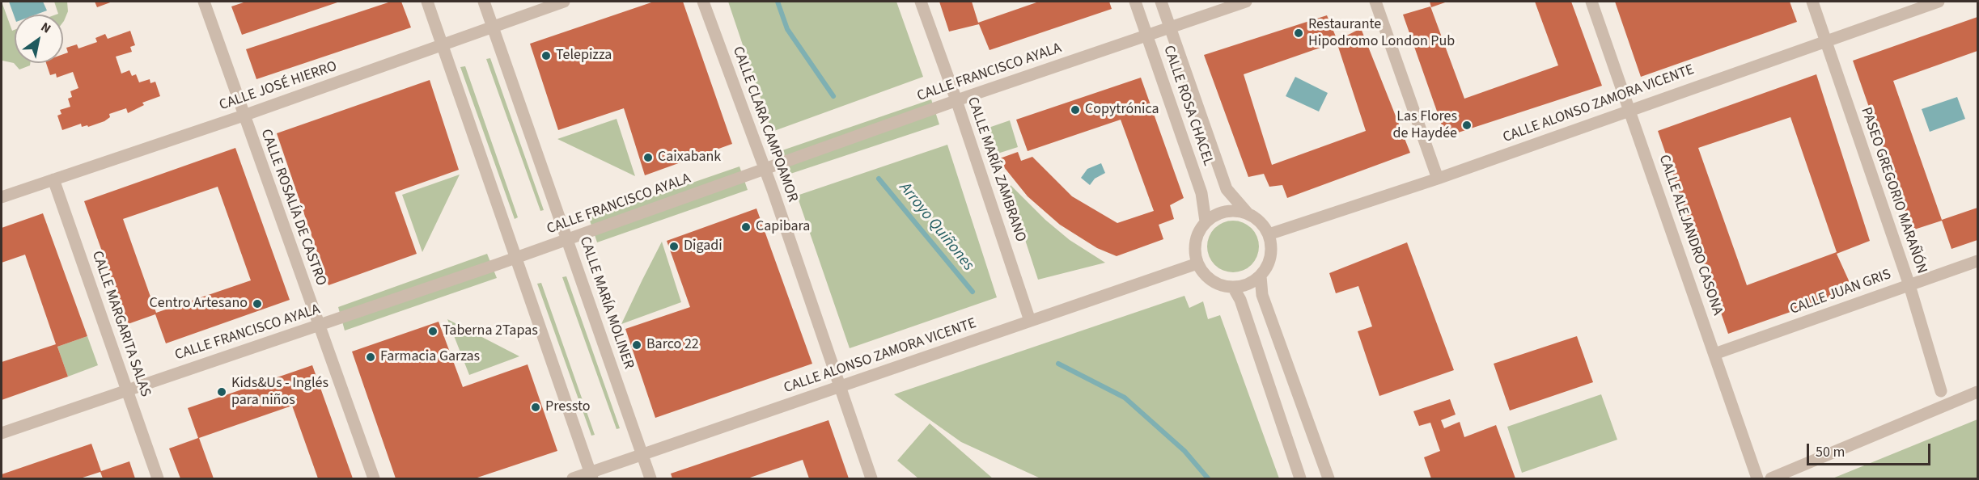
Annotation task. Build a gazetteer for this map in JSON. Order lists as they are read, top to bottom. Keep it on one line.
{"streets":{"street":["CALLE FRANCISCO AYALA","CALLE JOSÉ HIERRO","CALLE ALONSO ZAMORA VICENTE","CALLE ROSA CHACEL","CALLE CLARA CAMPOAMOR","CALLE MARÍA ZAMBRANO","PASEO GREGORIO MARAÑÓN","CALLE ROSALÍA DE CASTRO","CALLE ALEJANDRO CASONA","CALLE JUAN GRIS","CALLE MARÍA MOLINER","CALLE MARGARITA SALAS"]},"crossings":[["CALLE FRANCISCO AYALA","CALLE ROSA CHACEL"],["CALLE FRANCISCO AYALA","CALLE CLARA CAMPOAMOR"],["CALLE FRANCISCO AYALA","CALLE MARÍA ZAMBRANO"],["CALLE FRANCISCO AYALA","CALLE ROSALÍA DE CASTRO"],["CALLE FRANCISCO AYALA","CALLE MARÍA MOLINER"],["CALLE FRANCISCO AYALA","CALLE MARGARITA SALAS"],["CALLE JOSÉ HIERRO","CALLE ROSALÍA DE CASTRO"],["CALLE JOSÉ HIERRO","CALLE MARÍA MOLINER"],["CALLE JOSÉ HIERRO","CALLE MARGARITA SALAS"],["CALLE ALONSO ZAMORA VICENTE","CALLE ROSA CHACEL"],["CALLE ALONSO ZAMORA VICENTE","CALLE CLARA CAMPOAMOR"],["CALLE ALONSO ZAMORA VICENTE","CALLE MARÍA ZAMBRANO"],["CALLE ALONSO ZAMORA VICENTE","PASEO GREGORIO MARAÑÓN"],["CALLE ALONSO ZAMORA VICENTE","CALLE ALEJANDRO CASONA"],["CALLE ALONSO ZAMORA VICENTE","CALLE MARÍA MOLINER"],["PASEO GREGORIO MARAÑÓN","CALLE JUAN GRIS"],["CALLE ALEJANDRO CASONA","CALLE JUAN GRIS"]],"water":["Arroyo Quiñones"],"places":["Restaurante Hipodromo London Pub","Telepizza","Copytrónica","Las Flores de Haydée","Caixabank","Capibara","Digadi","Centro Artesano","Taberna 2Tapas","Barco 22","Farmacia Garzas","Kids&Us - Inglés para niños","Pressto"],"scale_bar":"50 m","north":"top right"}
